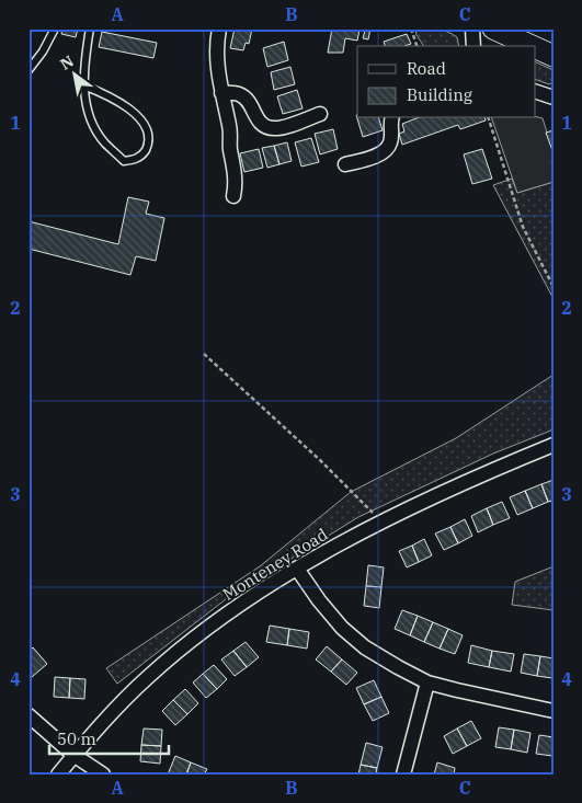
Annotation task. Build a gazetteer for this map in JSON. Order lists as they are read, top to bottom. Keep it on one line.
{"streets":{"street":["Monteney Road"]},"legend":["Road","Building"],"scale_bar":"50 m","north":"top left","grid":{"columns":["A","B","C"],"rows":["1","2","3","4"]}}
